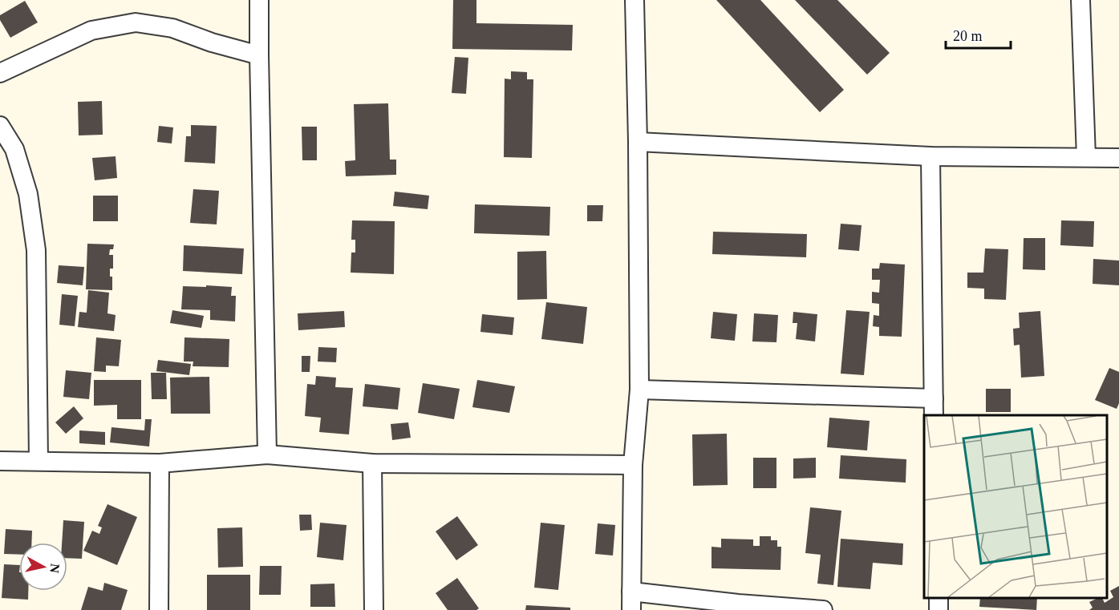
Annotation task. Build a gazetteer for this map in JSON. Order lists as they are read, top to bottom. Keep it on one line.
{"scale_bar":"20 m","north":"right"}
